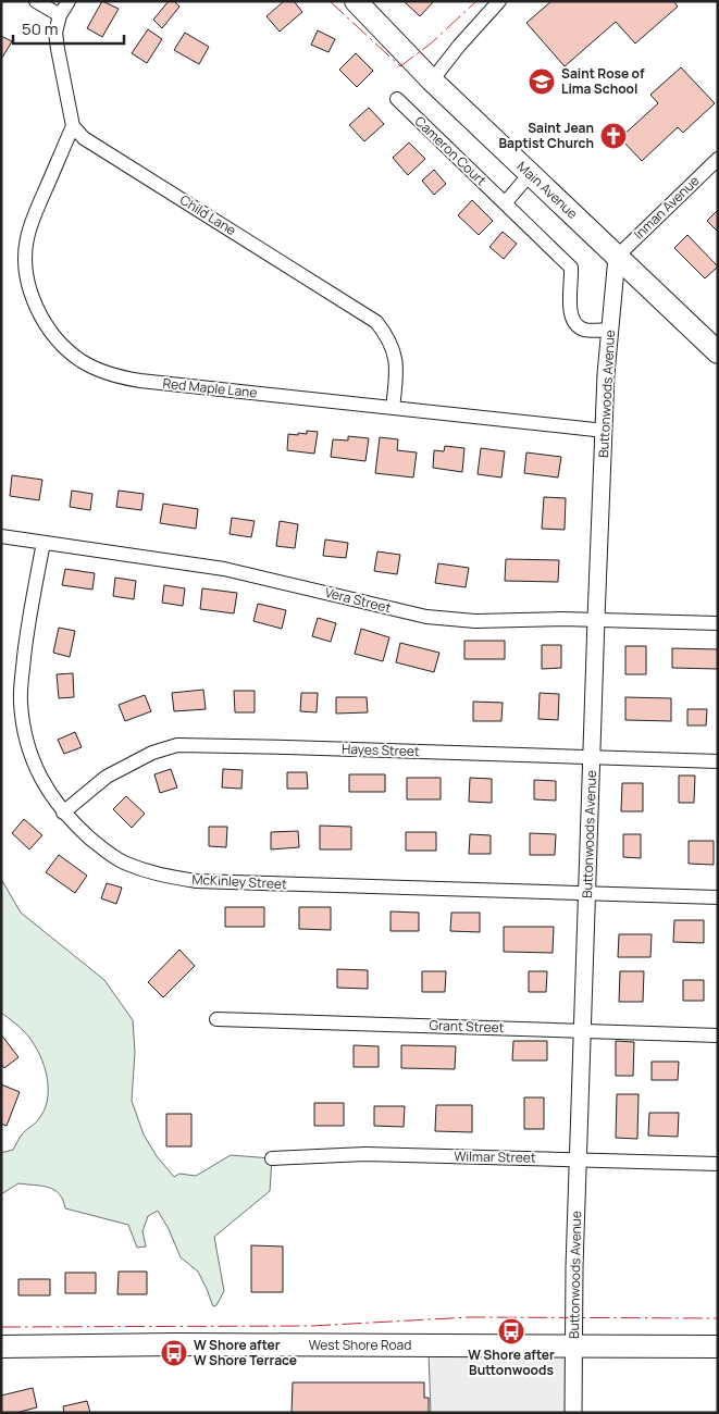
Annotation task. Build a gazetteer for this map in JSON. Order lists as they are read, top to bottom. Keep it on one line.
{"streets":{"main road":["Main Avenue","West Shore Road"],"street":["Cameron Court","Inman Avenue","Child Lane","Red Maple Lane","Buttonwoods Avenue","Vera Street","Hayes Street","McKinley Street","Grant Street","Wilmar Street"]},"crossings":[["Cameron Court","Buttonwoods Avenue"],["Main Avenue","Inman Avenue"],["Main Avenue","Buttonwoods Avenue"],["Inman Avenue","Buttonwoods Avenue"],["Child Lane","Red Maple Lane"],["Red Maple Lane","Buttonwoods Avenue"],["Buttonwoods Avenue","Vera Street"],["Buttonwoods Avenue","Hayes Street"],["Buttonwoods Avenue","McKinley Street"],["Buttonwoods Avenue","Grant Street"],["Buttonwoods Avenue","Wilmar Street"],["Buttonwoods Avenue","West Shore Road"],["Vera Street","McKinley Street"],["Hayes Street","McKinley Street"]],"places":{"school or university":["Saint Rose of Lima School"],"church":["Saint Jean Baptist Church"],"bus stop":["W Shore after Buttonwoods","W Shore after W Shore Terrace"]},"scale_bar":"50 m"}
